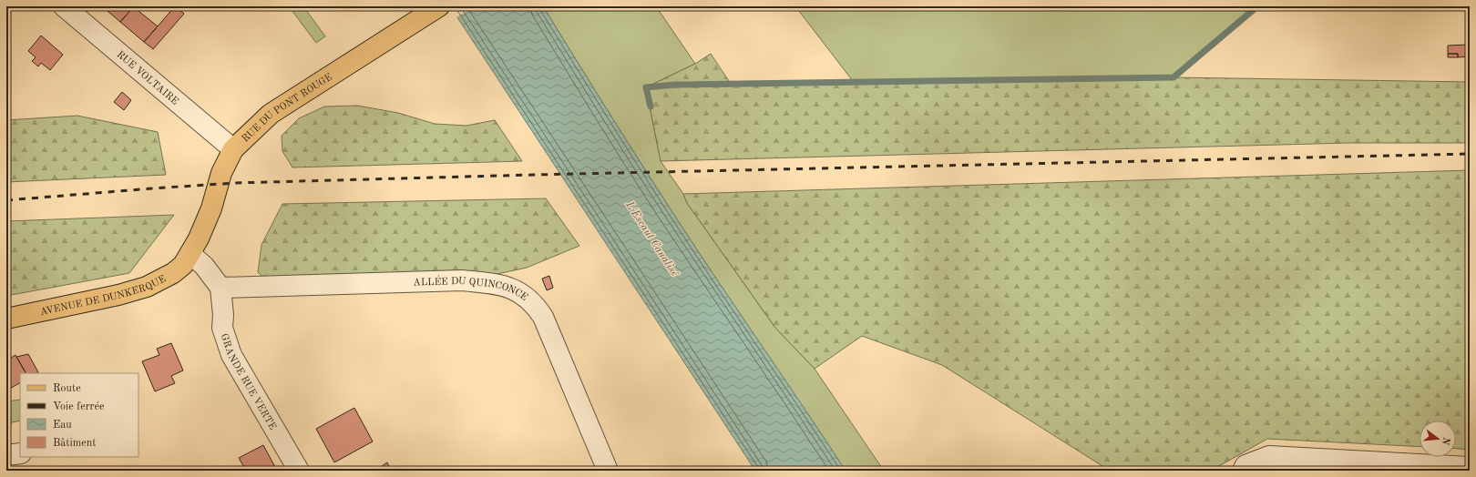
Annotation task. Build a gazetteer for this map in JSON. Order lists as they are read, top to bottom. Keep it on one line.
{"streets":{"main road":["RUE DU PONT ROUGE","AVENUE DE DUNKERQUE"],"street":["RUE VOLTAIRE","ALLÉE DU QUINCONCE","GRANDE RUE VERTE"]},"crossings":[["RUE VOLTAIRE","RUE DU PONT ROUGE"],["RUE DU PONT ROUGE","AVENUE DE DUNKERQUE"],["ALLÉE DU QUINCONCE","GRANDE RUE VERTE"]],"water":["L'Escaut Canalisé"],"legend":["Route","Voie ferrée","Eau","Bâtiment"],"north":"right"}
